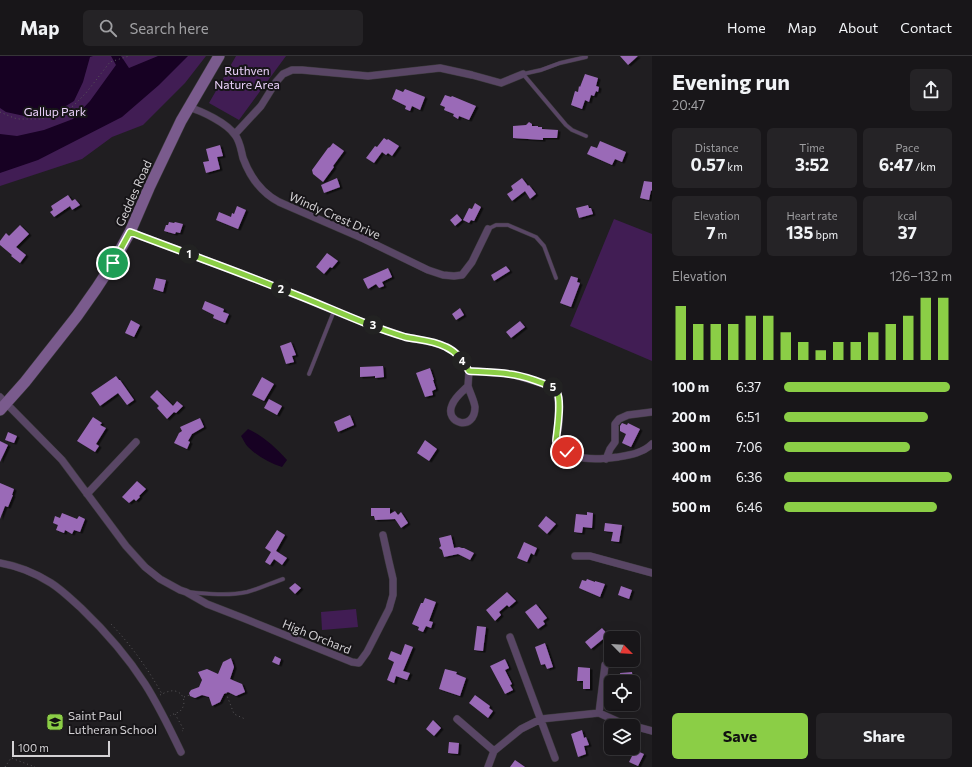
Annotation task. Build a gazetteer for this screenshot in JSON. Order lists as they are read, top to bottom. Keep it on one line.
{"streets":{"main road":["Geddes Road"],"street":["Windy Crest Drive","High Orchard"]},"crossings":[["Geddes Road","Windy Crest Drive"]],"parks":["Ruthven Nature Area","Gallup Park"],"places":{"school or university":["Saint Paul Lutheran School"]},"scale_bar":"100 m","north":"bottom right","page":{"header":"Map","search":"Search here","nav":["Home","Map","About","Contact"],"heading":["Evening run","20:47"],"stats":[["Distance","0.57 km"],["Time","3:52"],["Pace","6:47 /km"],["Elevation","7 m"],["Heart rate","135 bpm"],["kcal","37"]],"pins":["1","2","3","4","5"],"chart":["Elevation","126–132 m"],"list":[{"name":"100 m","note":"6:37"},{"name":"200 m","note":"6:51"},{"name":"300 m","note":"7:06"},{"name":"400 m","note":"6:36"},{"name":"500 m","note":"6:46"}],"buttons":["Save","Share"],"scale":"100 m"}}
